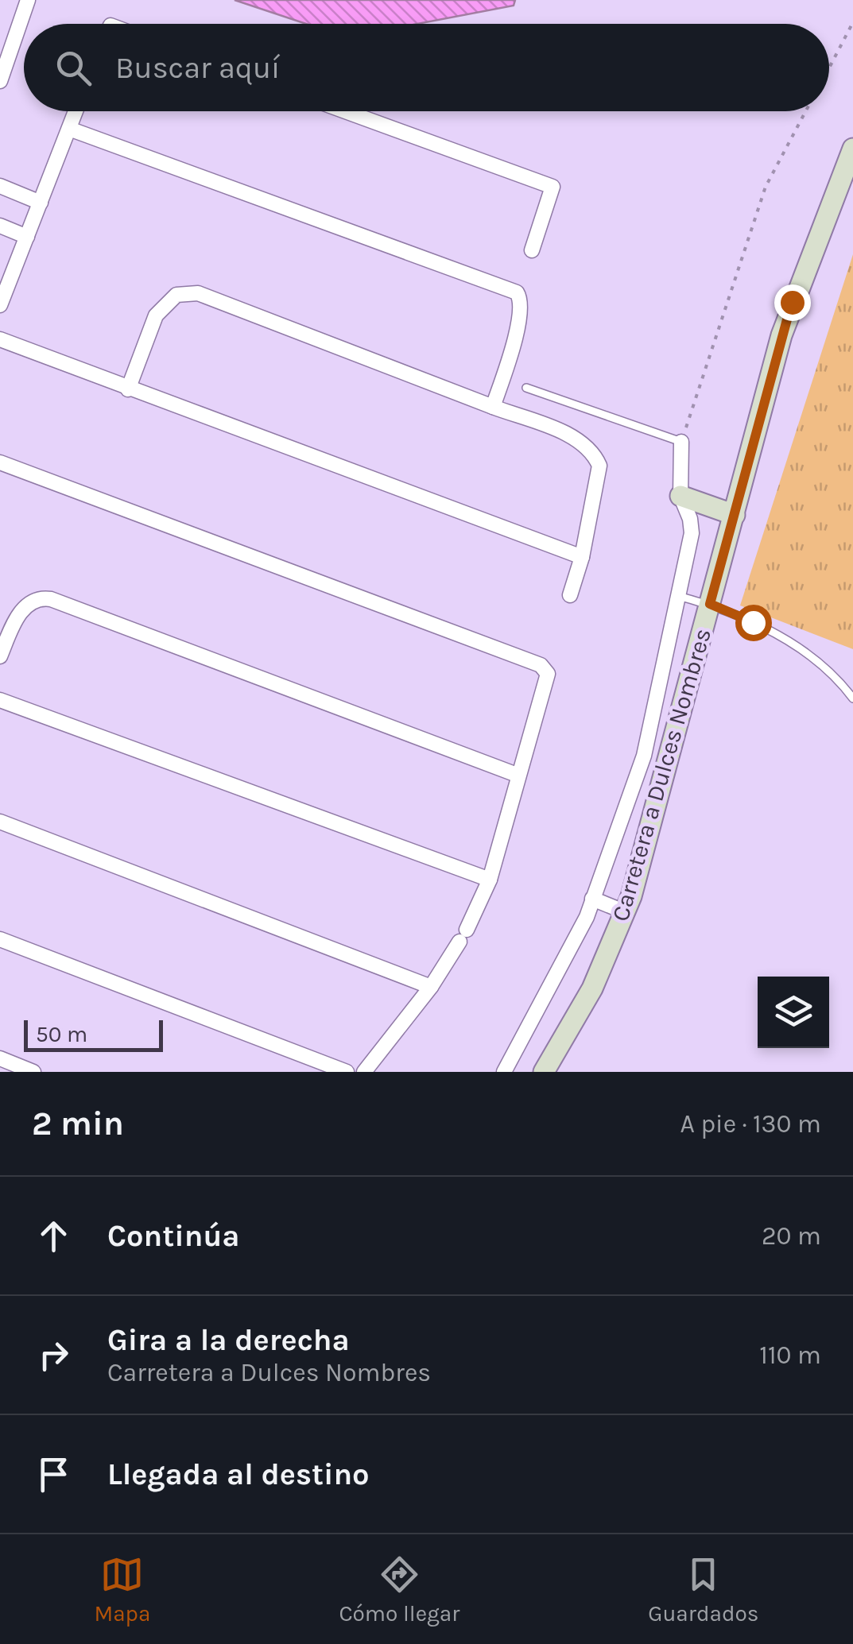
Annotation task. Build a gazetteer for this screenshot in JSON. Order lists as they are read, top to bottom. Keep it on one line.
{"streets":{"main road":["Carretera a Dulces Nombres"]},"scale_bar":"50 m","page":{"search":"Buscar aquí","scale":"50 m","heading":["2 min","A pie · 130 m"],"list":[["Continúa","20 m"],["Gira a la derecha","Carretera a Dulces Nombres","110 m"],"Llegada al destino"],"nav":["Mapa","Cómo llegar","Guardados"]}}
